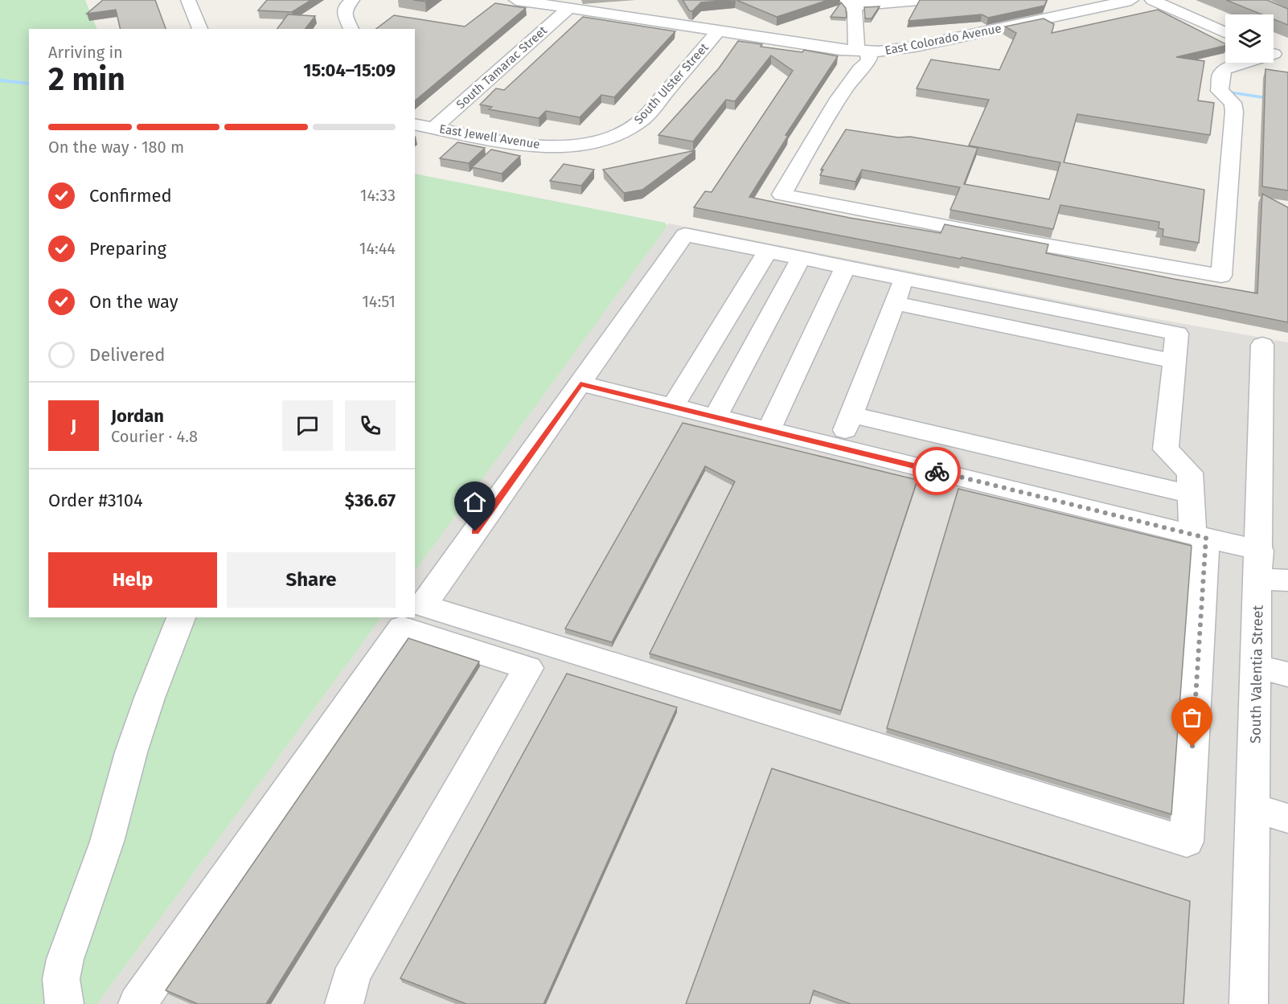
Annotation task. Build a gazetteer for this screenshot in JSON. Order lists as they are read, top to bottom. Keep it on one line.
{"streets":{"street":["East Colorado Avenue","South Tamarac Street","South Ulster Street","East Jewell Avenue","South Valentia Street"]},"crossings":[["East Colorado Avenue","South Tamarac Street"],["East Colorado Avenue","South Ulster Street"],["South Tamarac Street","East Jewell Avenue"],["South Ulster Street","East Jewell Avenue"]],"page":{"heading":["2 min","Arriving in","15:04–15:09"],"panel":["Jordan","Courier · 4.8","Order #3104","$36.67"],"bar":"On the way · 180 m","list":[["Confirmed","14:33"],["Preparing","14:44"],["On the way","14:51"],"Delivered"],"round":"J","buttons":["Help","Share"]}}
